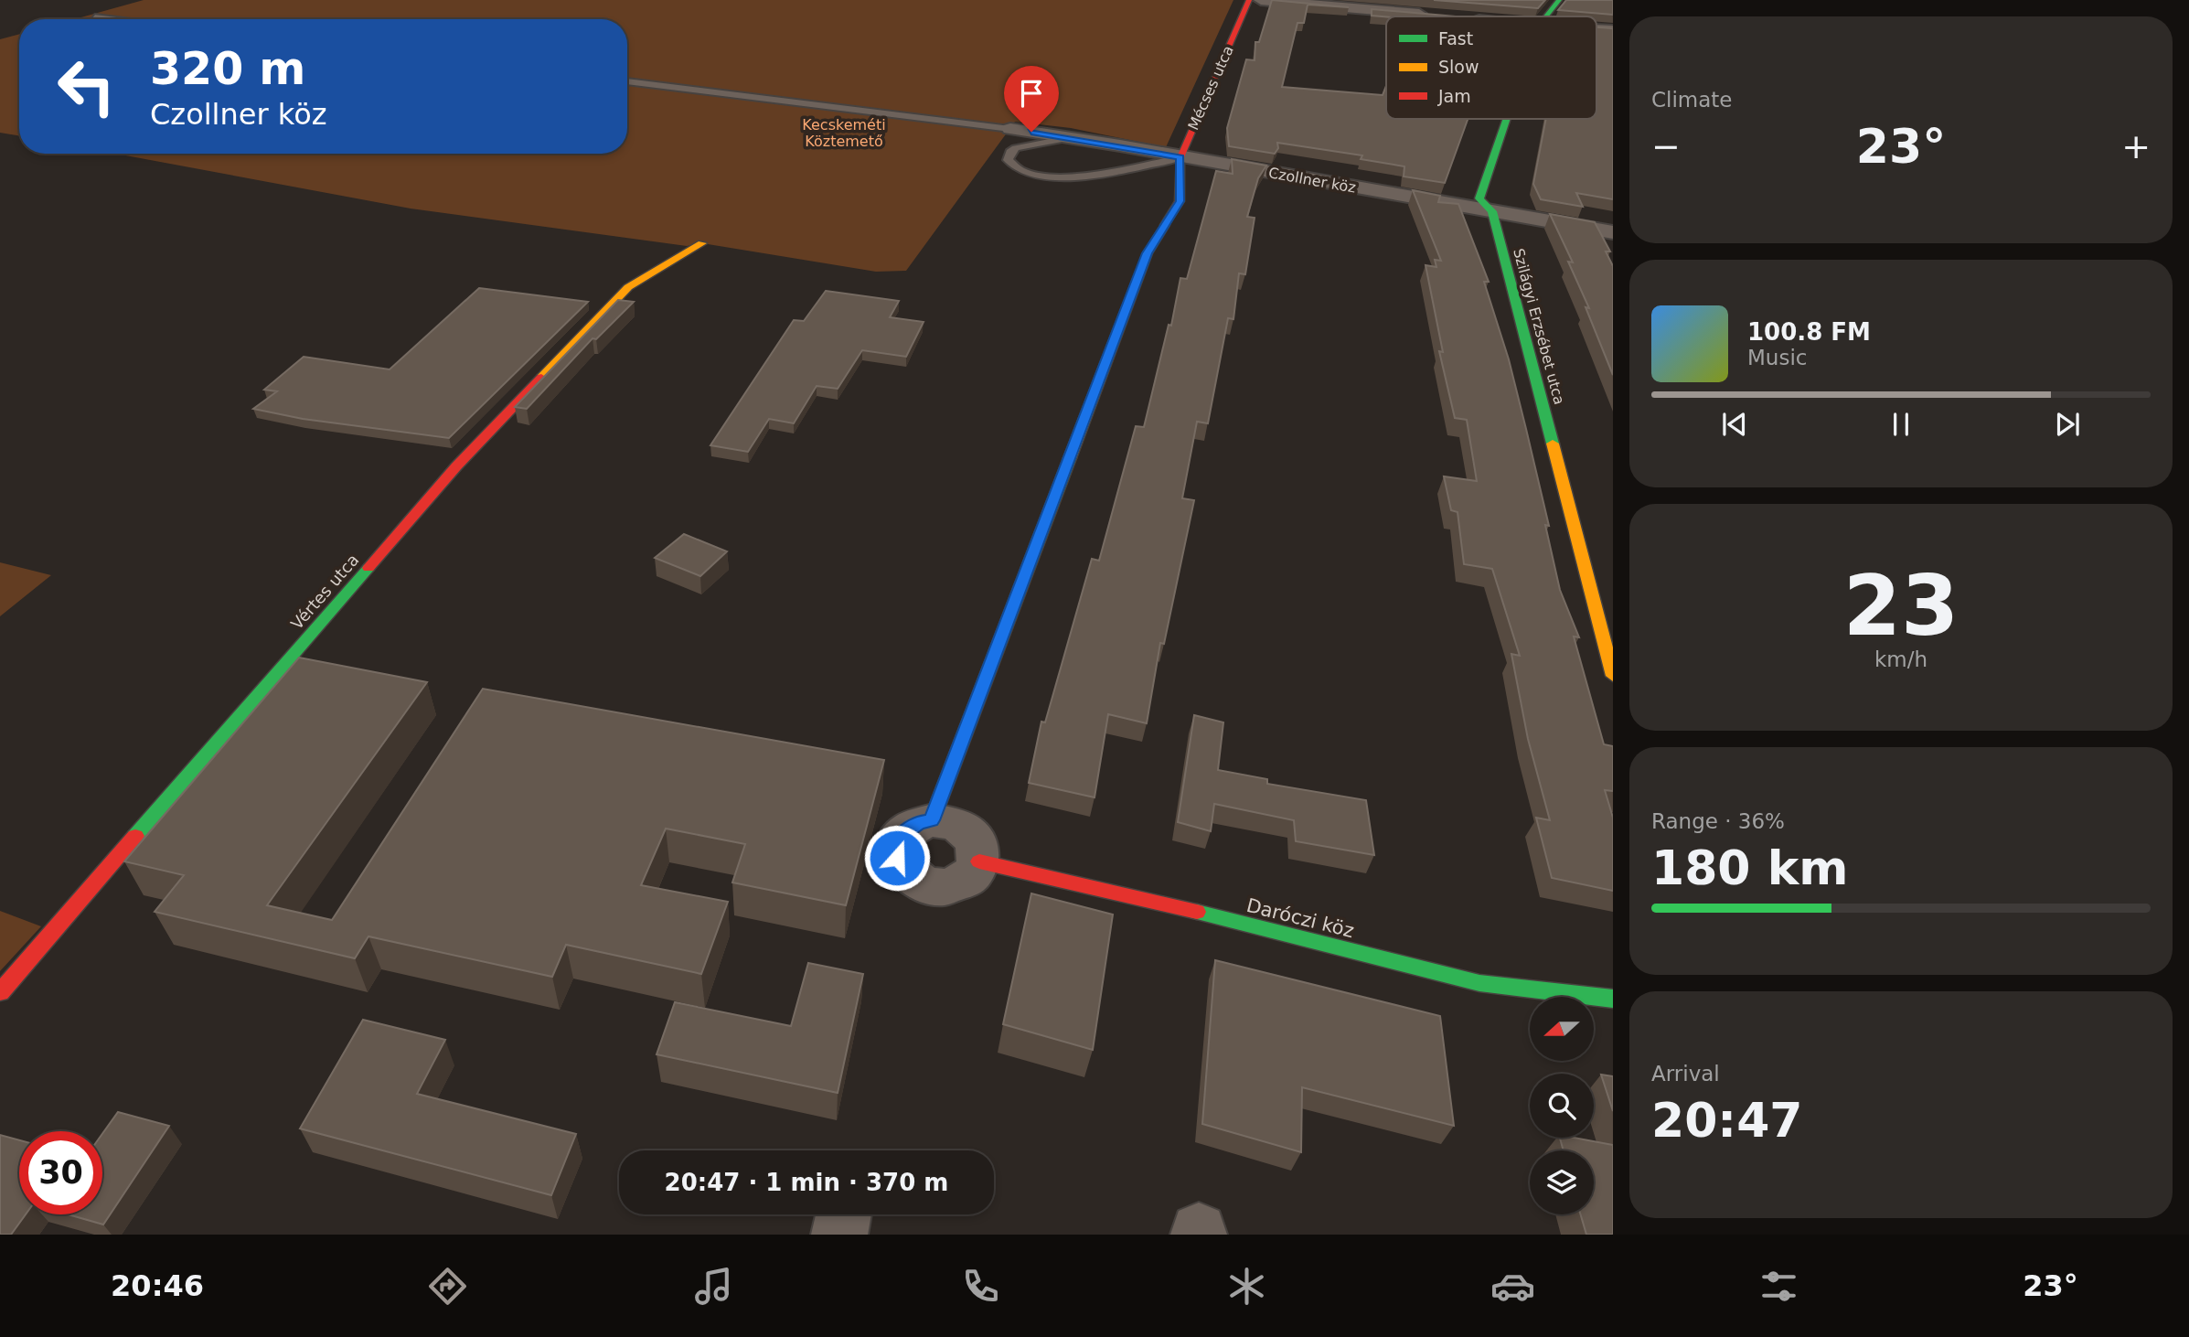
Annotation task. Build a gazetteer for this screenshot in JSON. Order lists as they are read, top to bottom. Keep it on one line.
{"streets":{"street":["Mécses utca","Czollner köz","Szilágyi Erzsébet utca","Vértes utca","Daróczi köz"]},"crossings":[["Mécses utca","Czollner köz"],["Mécses utca","Daróczi köz"],["Czollner köz","Szilágyi Erzsébet utca"]],"parks":["Kecskeméti Köztemető"],"legend":["Fast","Slow","Jam"],"north":"left","page":{"tile":["Climate",["23","km/h"],["Range · 36%","180 km"],["Arrival","20:47"]],"turn":["320 m","Czollner köz"],"heat":["−","23°","+"],"song":["100.8 FM","Music"],"limit":"30","trip":"20:47 · 1 min · 370 m","tabs":["20:46","23°"]}}
